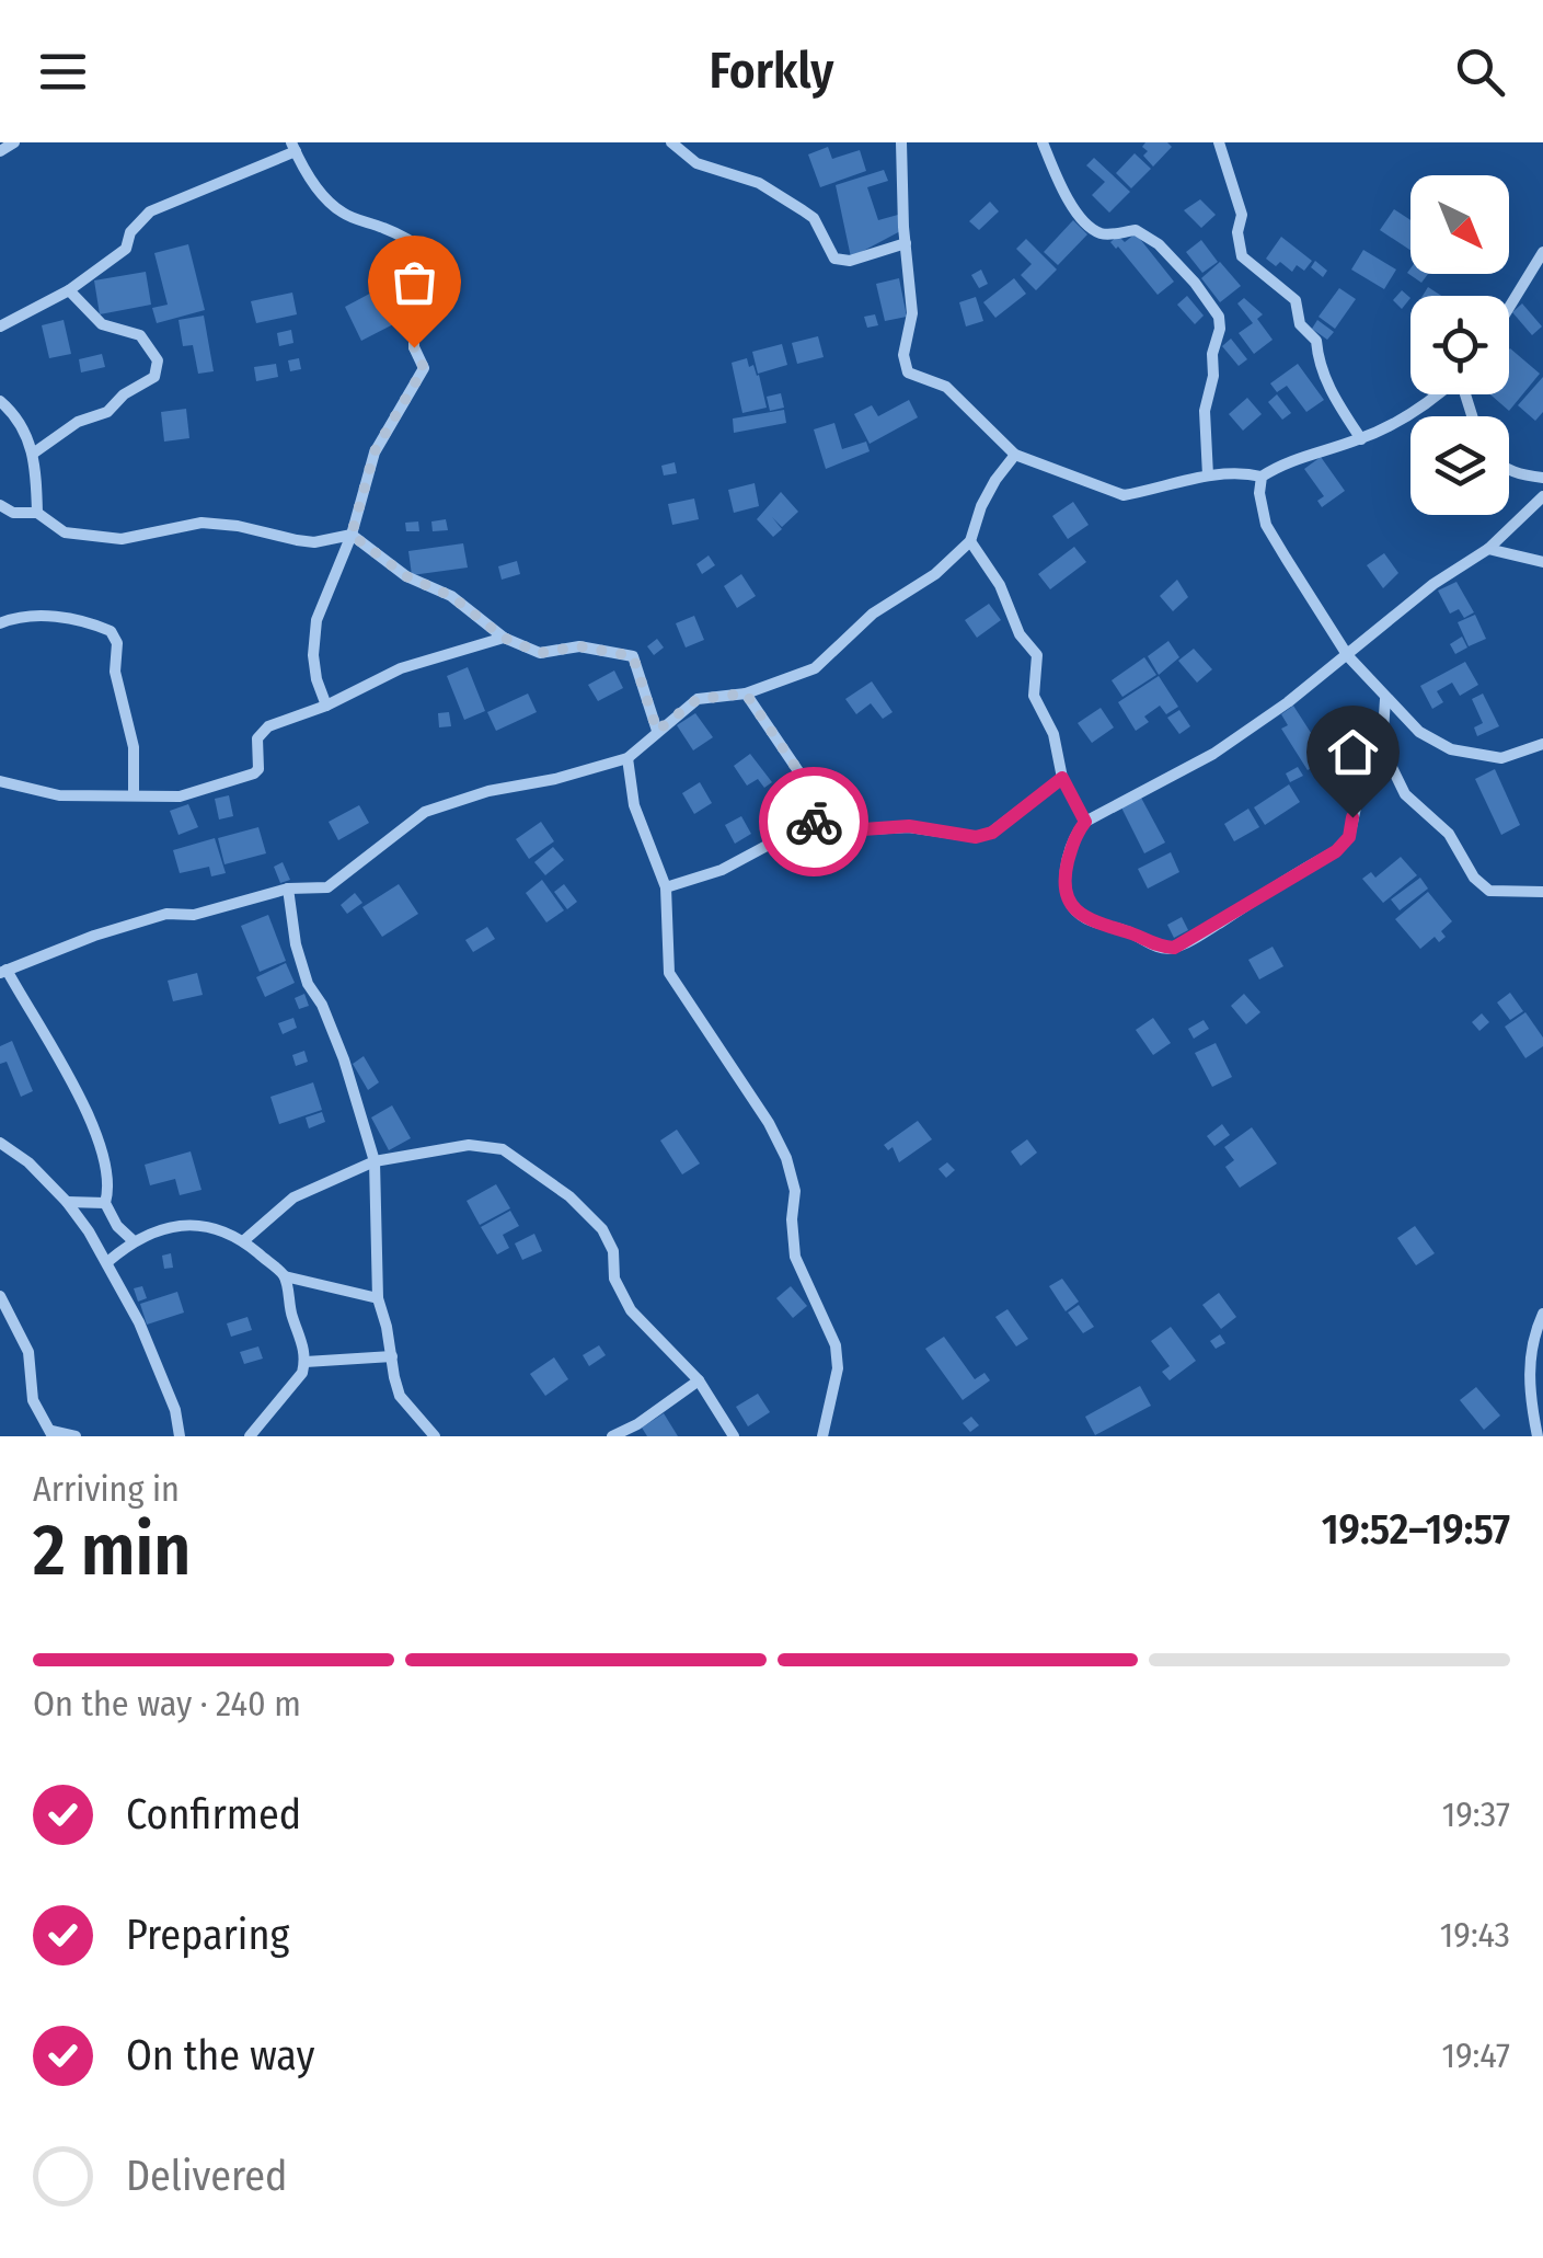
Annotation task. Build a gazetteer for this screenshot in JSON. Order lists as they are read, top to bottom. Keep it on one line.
{"north":"bottom right","page":{"header":"Forkly","heading":["2 min","Arriving in","19:52–19:57"],"bar":"On the way · 240 m","list":[["Confirmed","19:37"],["Preparing","19:43"],["On the way","19:47"],"Delivered"]}}
